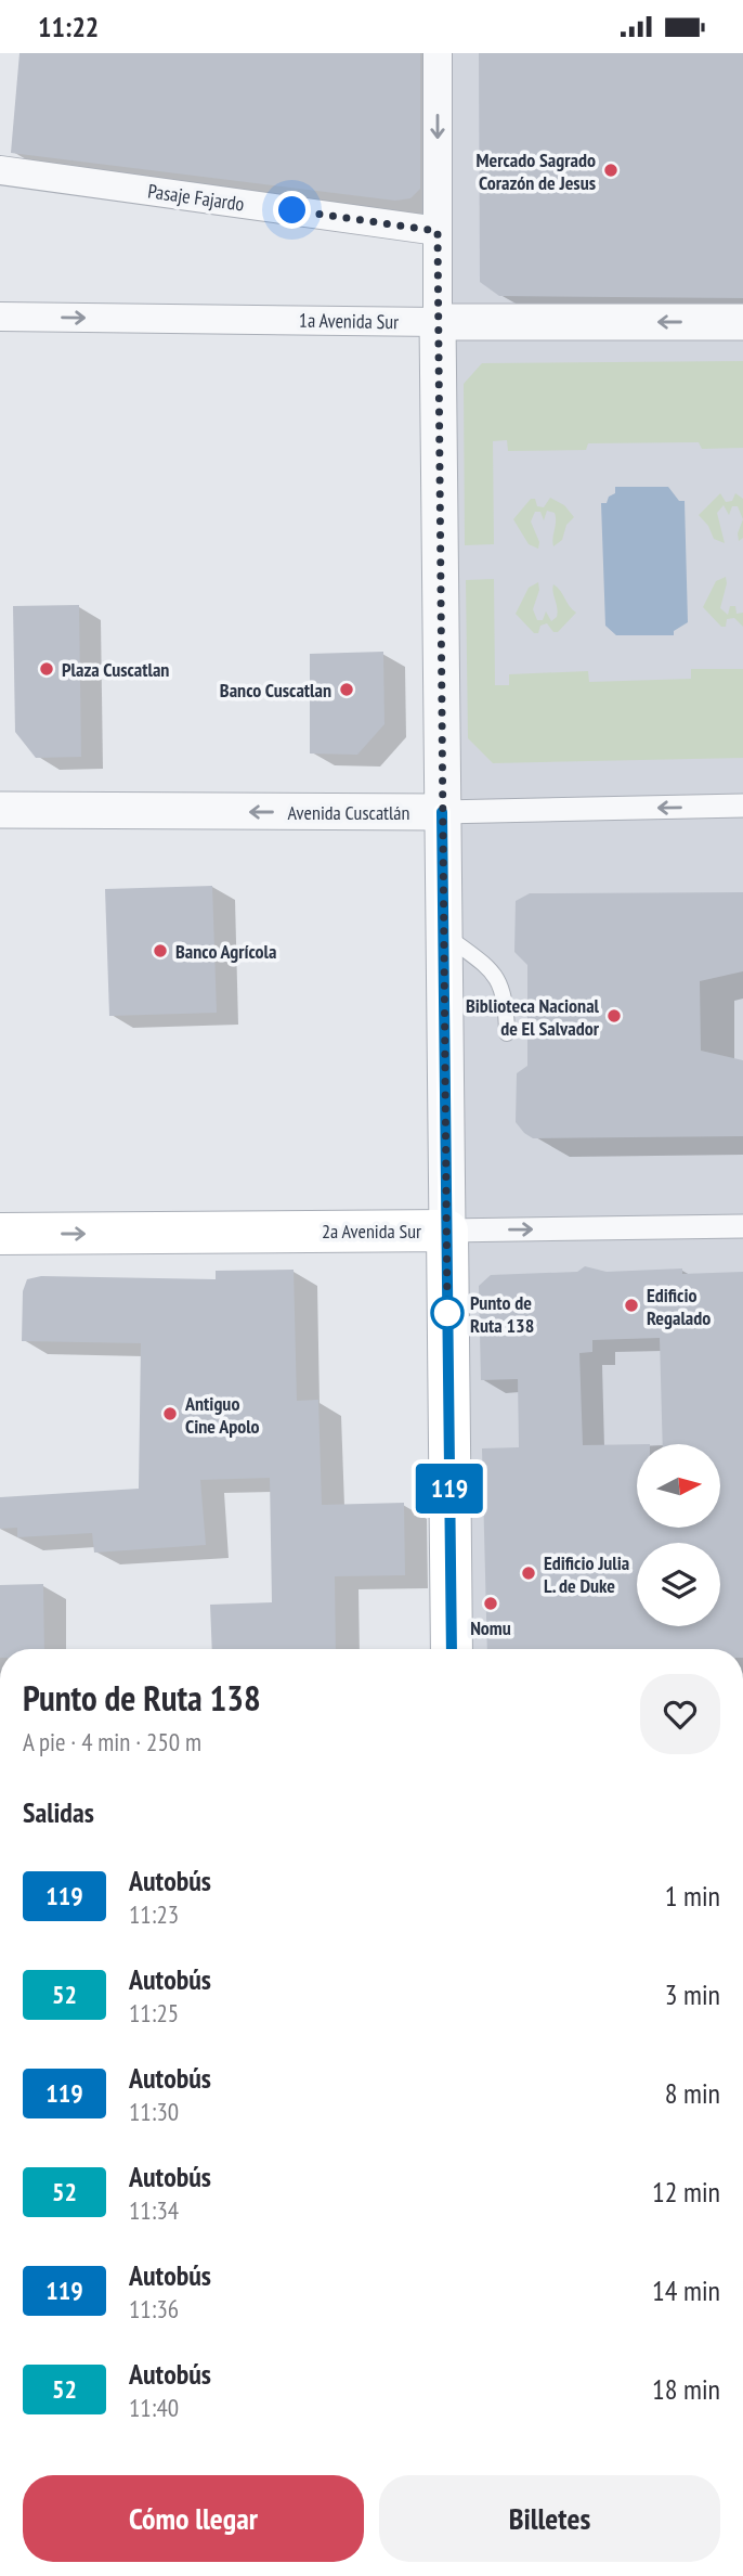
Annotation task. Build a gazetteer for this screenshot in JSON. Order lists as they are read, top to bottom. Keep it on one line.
{"streets":{"main road":["2a Avenida Sur"],"street":["Pasaje Fajardo","1a Avenida Sur","Avenida Cuscatlán"]},"one_way":["Avenida Cuscatlán","2a Avenida Sur"],"places":["Mercado Sagrado Corazón de Jesus","Plaza Cuscatlan","Banco Cuscatlan","Banco Agrícola","Biblioteca Nacional de El Salvador","Edificio Regalado","Punto de Ruta 138","Antiguo Cine Apolo","Edificio Julia L. de Duke","Nomu"],"lines":["bus line 119"],"north":"right","page":{"status":"11:22","on_map":"119","heading":[["Punto de Ruta 138","A pie · 4 min · 250 m"],"Salidas"],"list":[{"mark":"119","name":"Autobús","note":"11:23","value":"1 min"},{"mark":"52","name":"Autobús","note":"11:25","value":"3 min"},{"mark":"119","name":"Autobús","note":"11:30","value":"8 min"},{"mark":"52","name":"Autobús","note":"11:34","value":"12 min"},{"mark":"119","name":"Autobús","note":"11:36","value":"14 min"},{"mark":"52","name":"Autobús","note":"11:40","value":"18 min"}],"buttons":["Cómo llegar","Billetes"]}}
